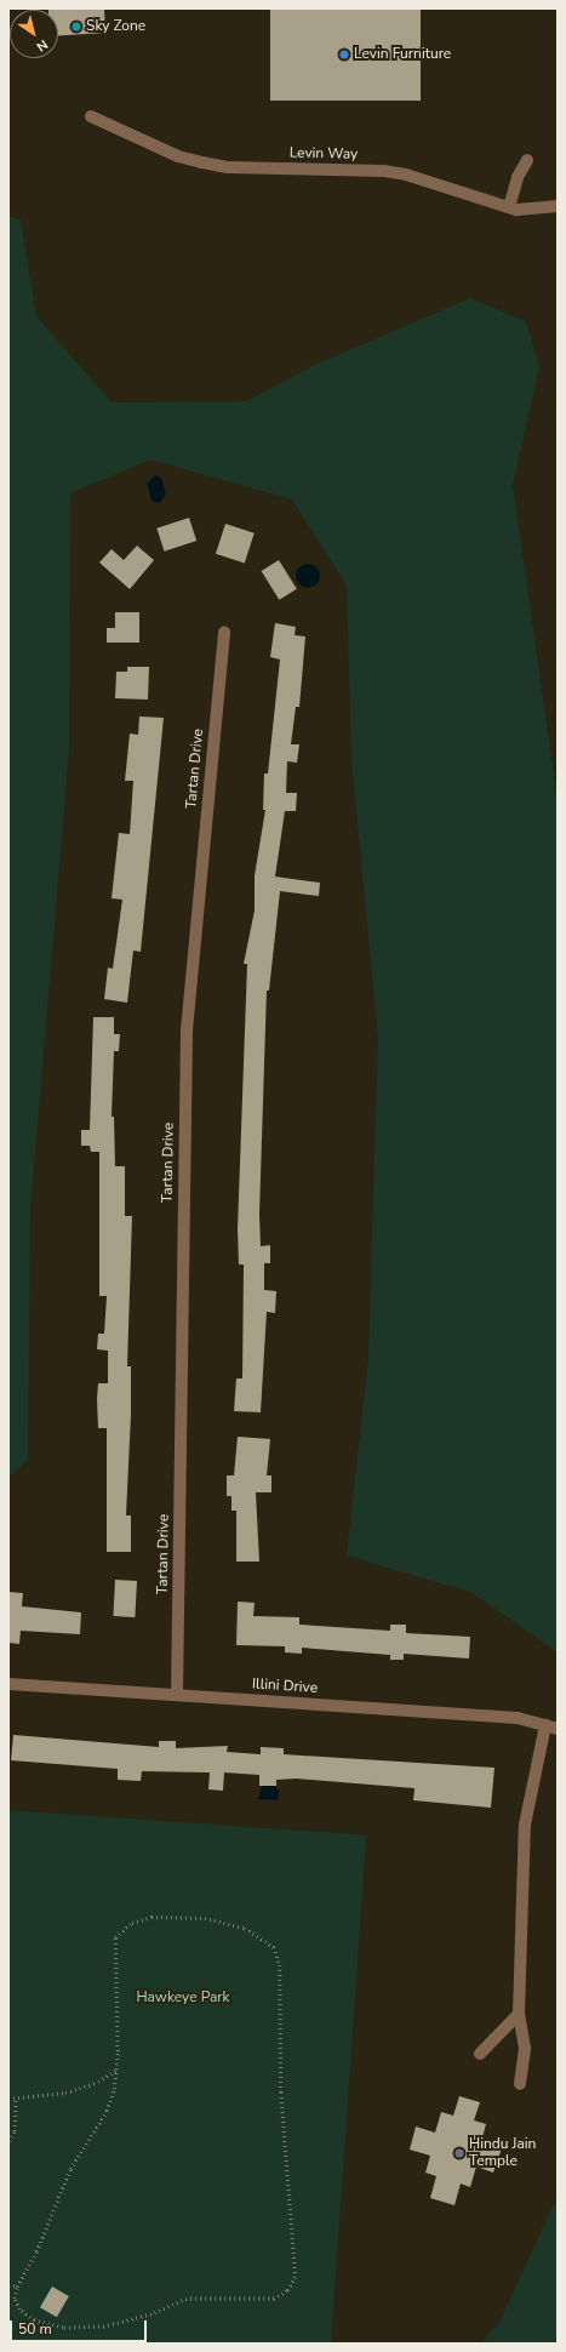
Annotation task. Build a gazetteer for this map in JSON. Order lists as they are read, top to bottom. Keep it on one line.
{"streets":{"street":["Levin Way","Tartan Drive","Illini Drive"]},"crossings":[["Tartan Drive","Illini Drive"]],"parks":["Hawkeye Park"],"places":["Sky Zone","Levin Furniture","Hindu Jain Temple"],"scale_bar":"50 m","north":"bottom right"}
